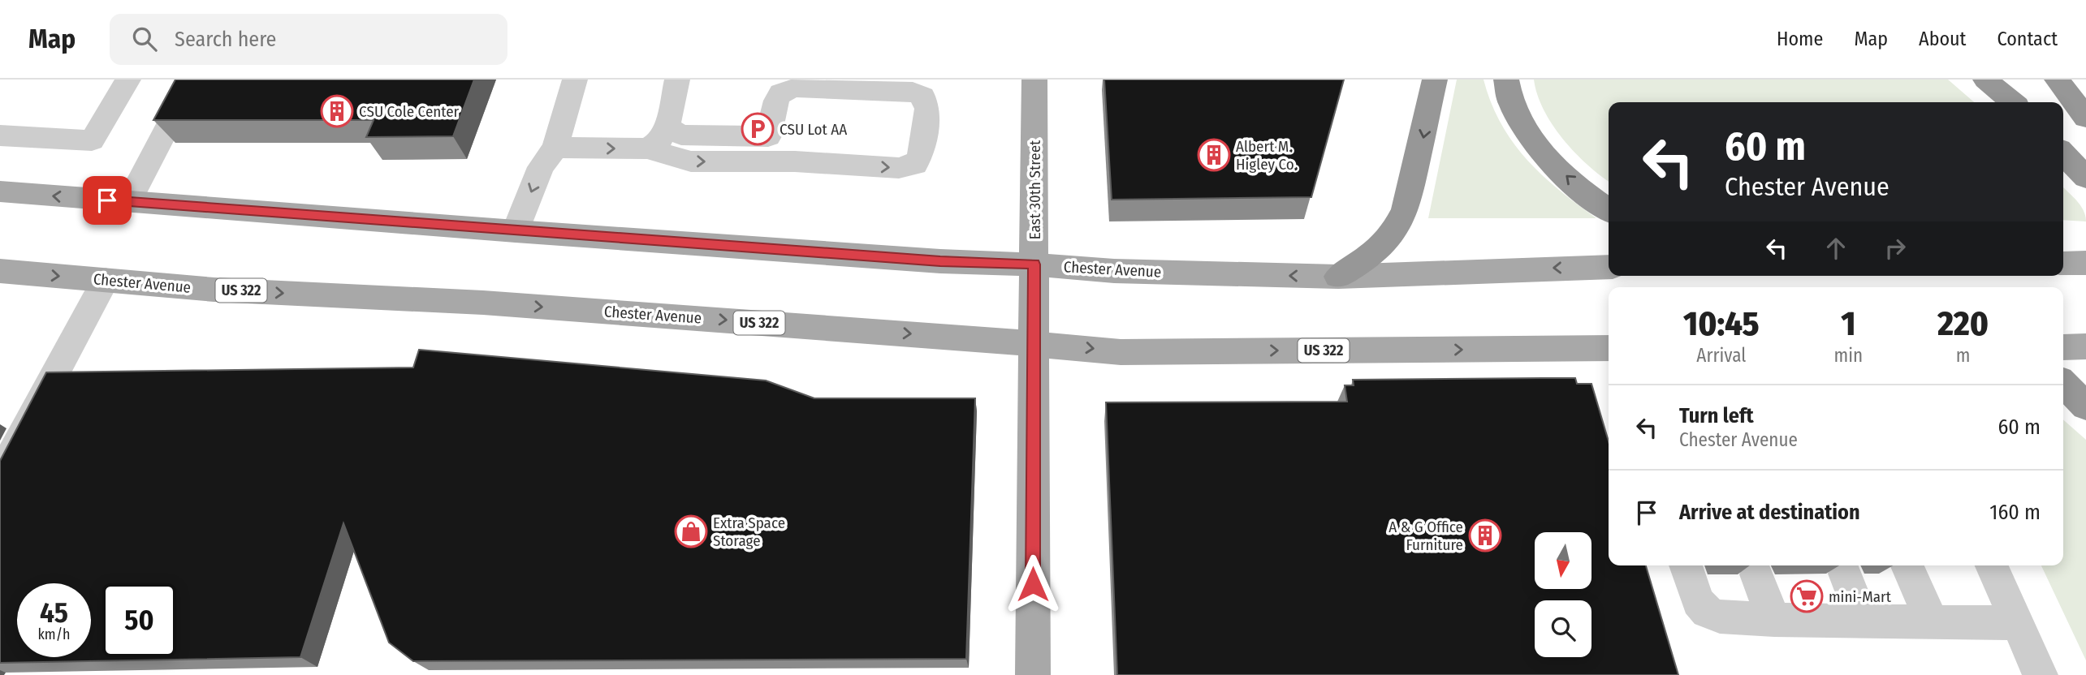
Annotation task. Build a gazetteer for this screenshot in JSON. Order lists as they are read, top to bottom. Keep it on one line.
{"streets":{"main road":["East 30th Street","Chester Avenue","US 322"]},"crossings":[["East 30th Street","Chester Avenue"]],"places":{"building":["CSU Cole Center","Albert M. Higley Co.","A & G Office Furniture"],"parking":["CSU Lot AA"],"shop":["Extra Space Storage"],"supermarket":["mini-Mart"]},"north":"bottom","page":{"header":"Map","search":"Search here","nav":["Home","Map","About","Contact"],"turn":["60 m","Chester Avenue"],"eta":["10:45","Arrival","1","min","220","m"],"list":[{"name":"Turn left","note":"Chester Avenue","value":"60 m"},{"name":"Arrive at destination","value":"160 m"}],"speed":"45 km/h","limit":"50"}}
